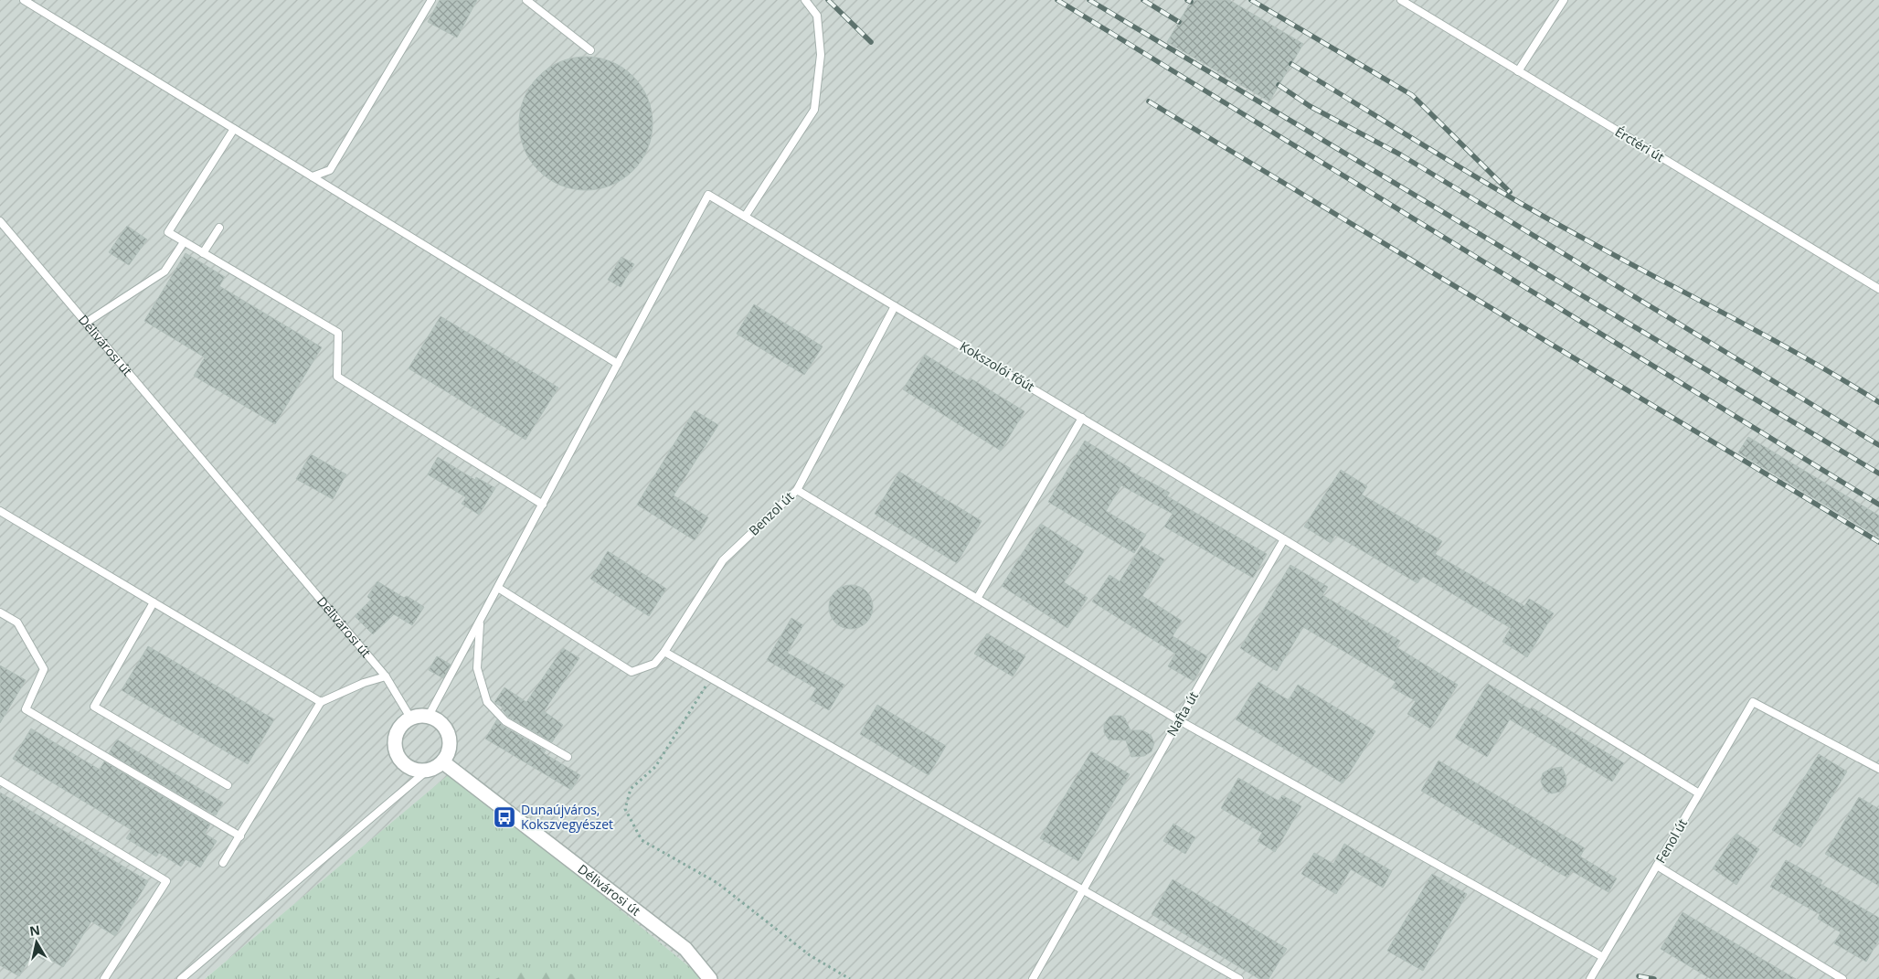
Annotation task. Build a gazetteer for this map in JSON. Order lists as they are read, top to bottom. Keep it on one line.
{"streets":{"street":["Délivárosi út"],"lane":["Érctéri út","Kokszolói főút","Benzol út","Nafta út","Fenol út"]},"crossings":[["Kokszolói főút","Benzol út"],["Kokszolói főút","Nafta út"],["Kokszolói főút","Fenol út"]],"places":{"bus stop":["Dunaújváros, Kokszvegyészet"]},"north":"top"}
